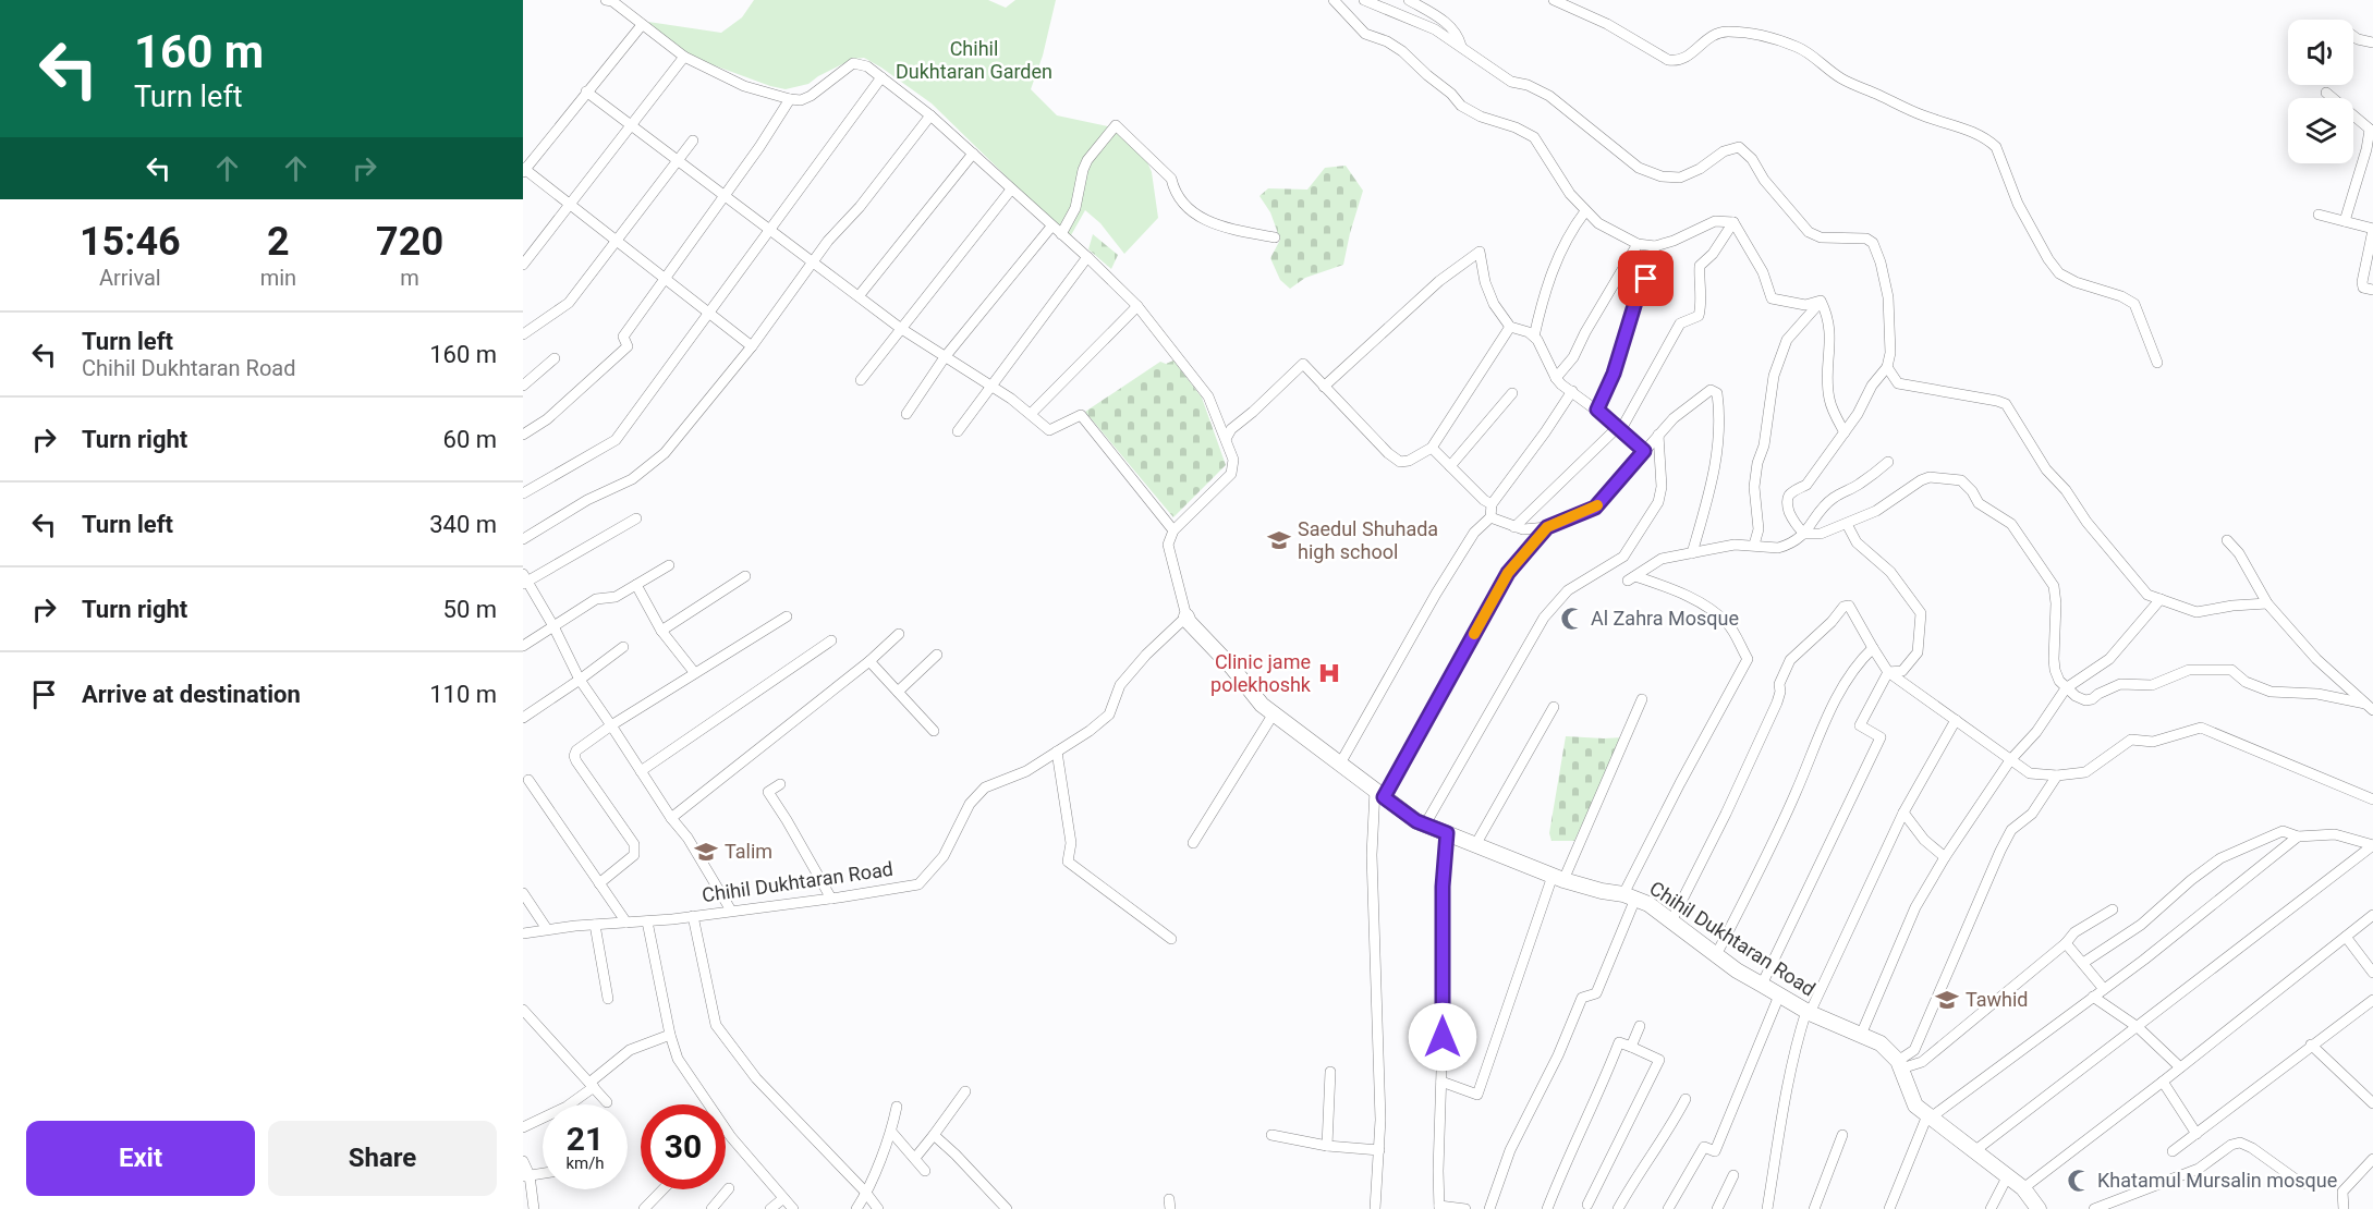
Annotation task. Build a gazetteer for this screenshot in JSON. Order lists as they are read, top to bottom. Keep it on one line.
{"streets":{"street":["Chihil Dukhtaran Road"]},"parks":["Chihil Dukhtaran Garden"],"places":{"school or university":["Saedul Shuhada high school","Talim","Tawhid"],"mosque":["Al Zahra Mosque","Khatamul Mursalin mosque"],"hospital":["Clinic jame polekhoshk"]},"page":{"turn":["160 m","Turn left"],"eta":["15:46","Arrival","2","min","720","m"],"list":[{"name":"Turn left","note":"Chihil Dukhtaran Road","value":"160 m"},{"name":"Turn right","value":"60 m"},{"name":"Turn left","value":"340 m"},{"name":"Turn right","value":"50 m"},{"name":"Arrive at destination","value":"110 m"}],"speed":"21 km/h","limit":"30","buttons":["Exit","Share"]}}
